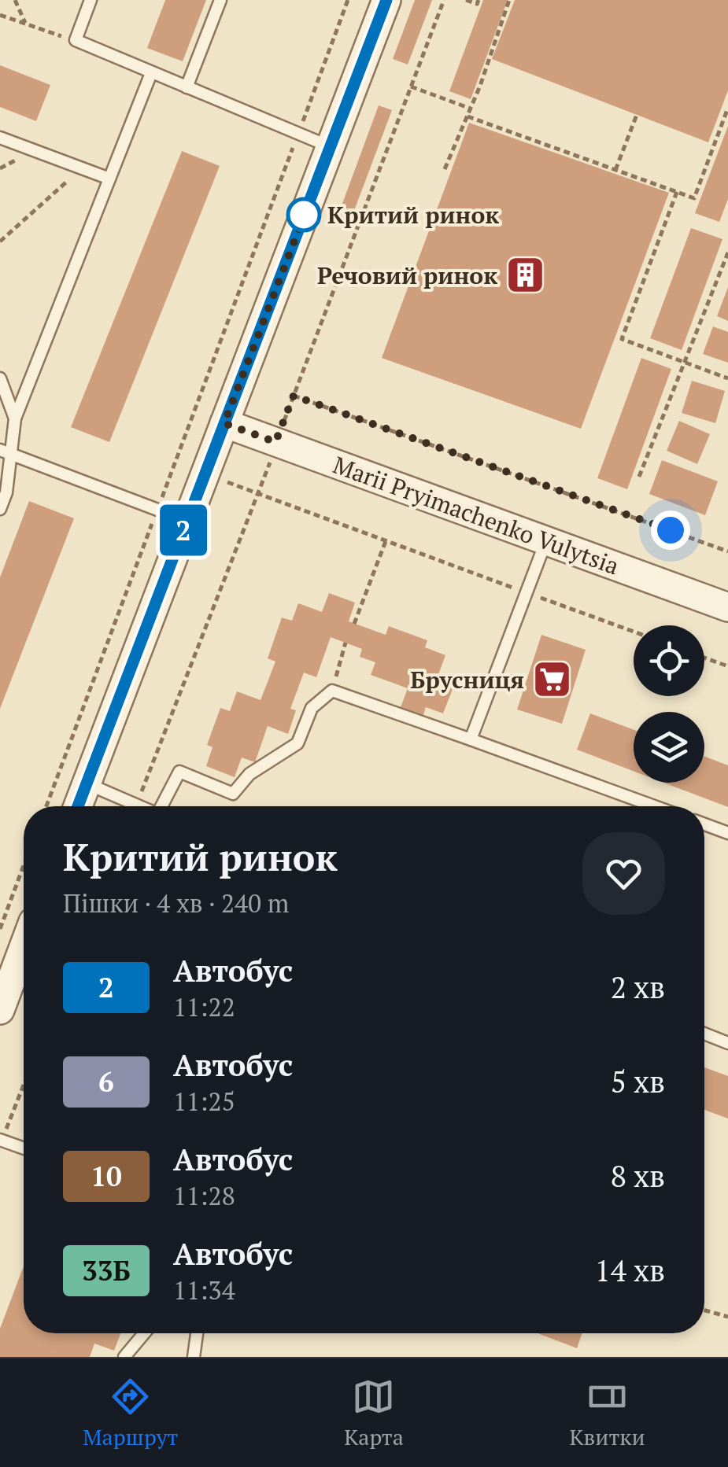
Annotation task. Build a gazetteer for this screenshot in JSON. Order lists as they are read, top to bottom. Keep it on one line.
{"streets":{"street":["Marii Pryimachenko Vulytsia"]},"places":{"other":["Критий ринок"],"building":["Речовий ринок"],"supermarket":["Брусниця"]},"lines":["bus line 2"],"page":{"on_map":"2","heading":["Критий ринок","Пішки · 4 хв · 240 m"],"list":[{"mark":"2","name":"Автобус","note":"11:22","value":"2 хв"},{"mark":"6","name":"Автобус","note":"11:25","value":"5 хв"},{"mark":"10","name":"Автобус","note":"11:28","value":"8 хв"},{"mark":"33Б","name":"Автобус","note":"11:34","value":"14 хв"}],"tabs":["Маршрут","Карта","Квитки"]}}
